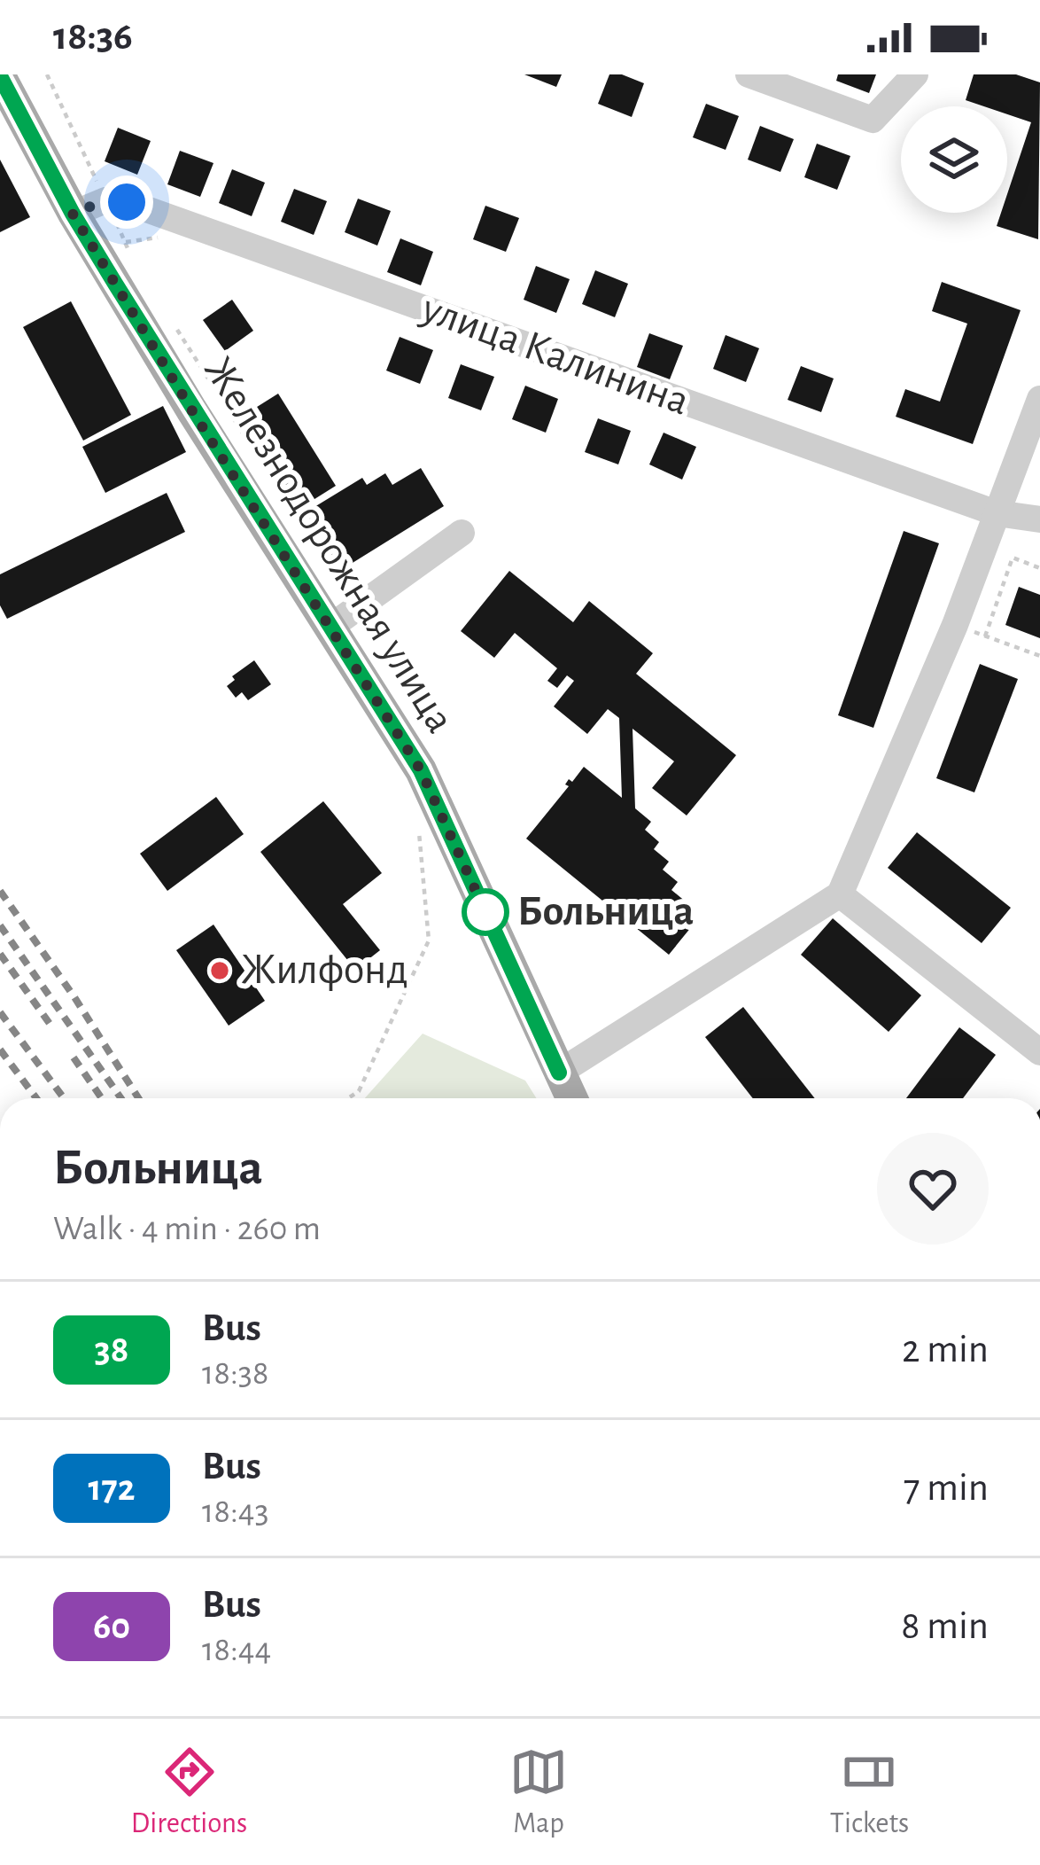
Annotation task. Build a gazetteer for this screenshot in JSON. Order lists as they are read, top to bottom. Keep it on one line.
{"streets":{"main road":["Железнодорожная улица"],"street":["улица Калинина"]},"places":["Больница","Жилфонд"],"lines":["bus line 38"],"page":{"status":"18:36","heading":["Больница","Walk · 4 min · 260 m"],"list":[{"mark":"38","name":"Bus","note":"18:38","value":"2 min"},{"mark":"172","name":"Bus","note":"18:43","value":"7 min"},{"mark":"60","name":"Bus","note":"18:44","value":"8 min"}],"tabs":["Directions","Map","Tickets"]}}
